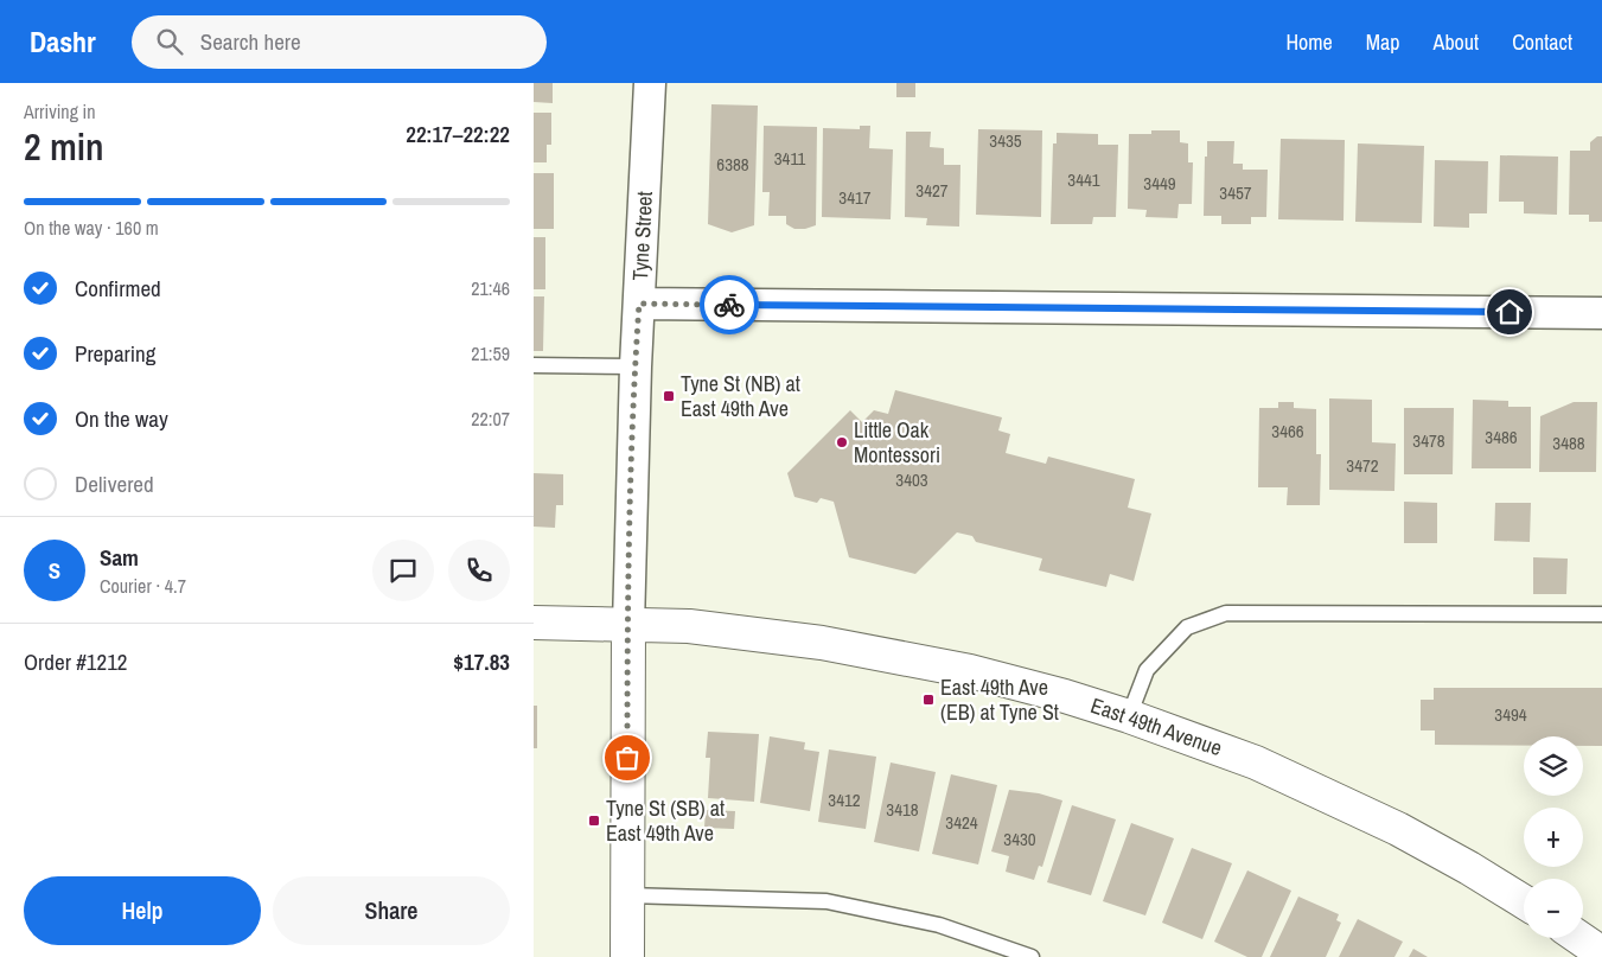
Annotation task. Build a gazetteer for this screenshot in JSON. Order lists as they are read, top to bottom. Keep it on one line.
{"streets":{"street":["Tyne Street","East 49th Avenue"]},"crossings":[["Tyne Street","East 49th Avenue"]],"places":{"transit":["Tyne St (NB) at East 49th Ave","East 49th Ave (EB) at Tyne St","Tyne St (SB) at East 49th Ave"],"other":["Little Oak Montessori"]},"house_numbers":["3435","3411","6388","3441","3449","3427","3457","3417","3466","3486","3478","3488","3472","3403","3494","3412","3418","3424","3430"],"page":{"header":"Dashr","search":"Search here","nav":["Home","Map","About","Contact"],"heading":["2 min","Arriving in","22:17–22:22"],"panel":["Sam","Courier · 4.7","Order #1212","$17.83"],"bar":"On the way · 160 m","list":[["Confirmed","21:46"],["Preparing","21:59"],["On the way","22:07"],"Delivered"],"round":"S","map_buttons":["+","−"],"buttons":["Help","Share"]}}
